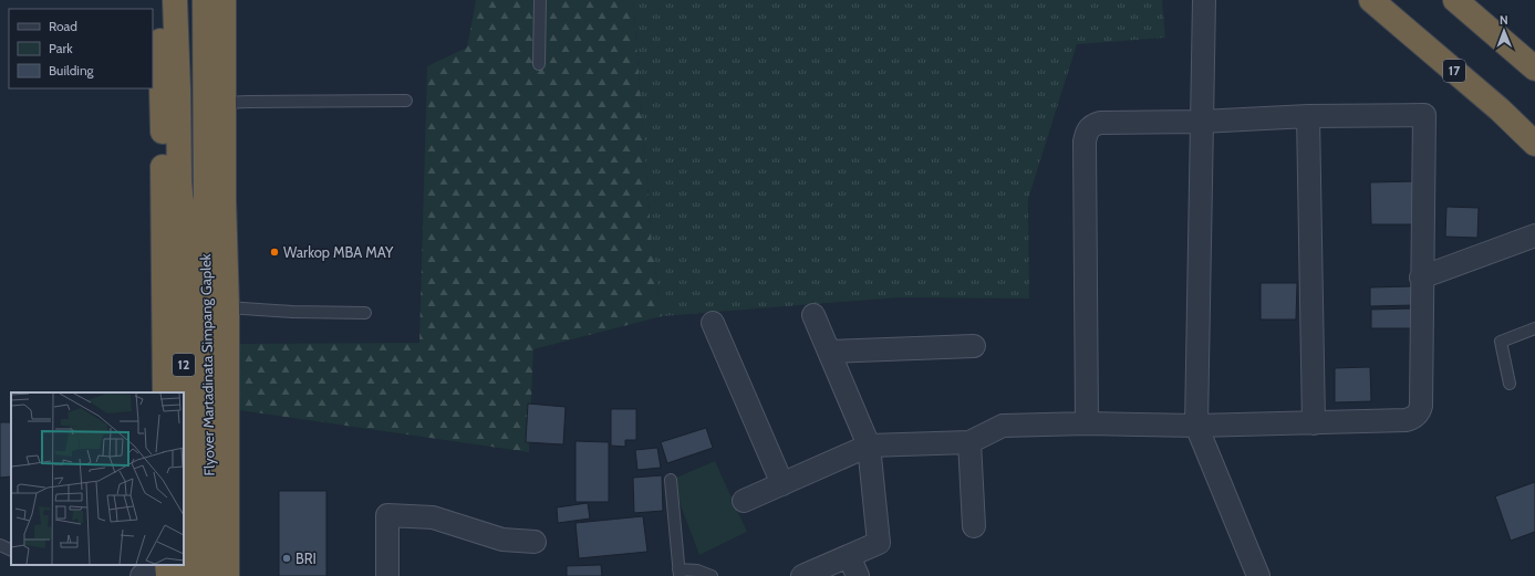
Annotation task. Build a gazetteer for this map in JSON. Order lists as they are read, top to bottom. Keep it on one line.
{"streets":{"highway":["17","12","Flyover Martadinata Simpang Gaplek"]},"places":["Warkop MBA MAY","BRI"],"legend":["Road","Park","Building"],"north":"top"}
